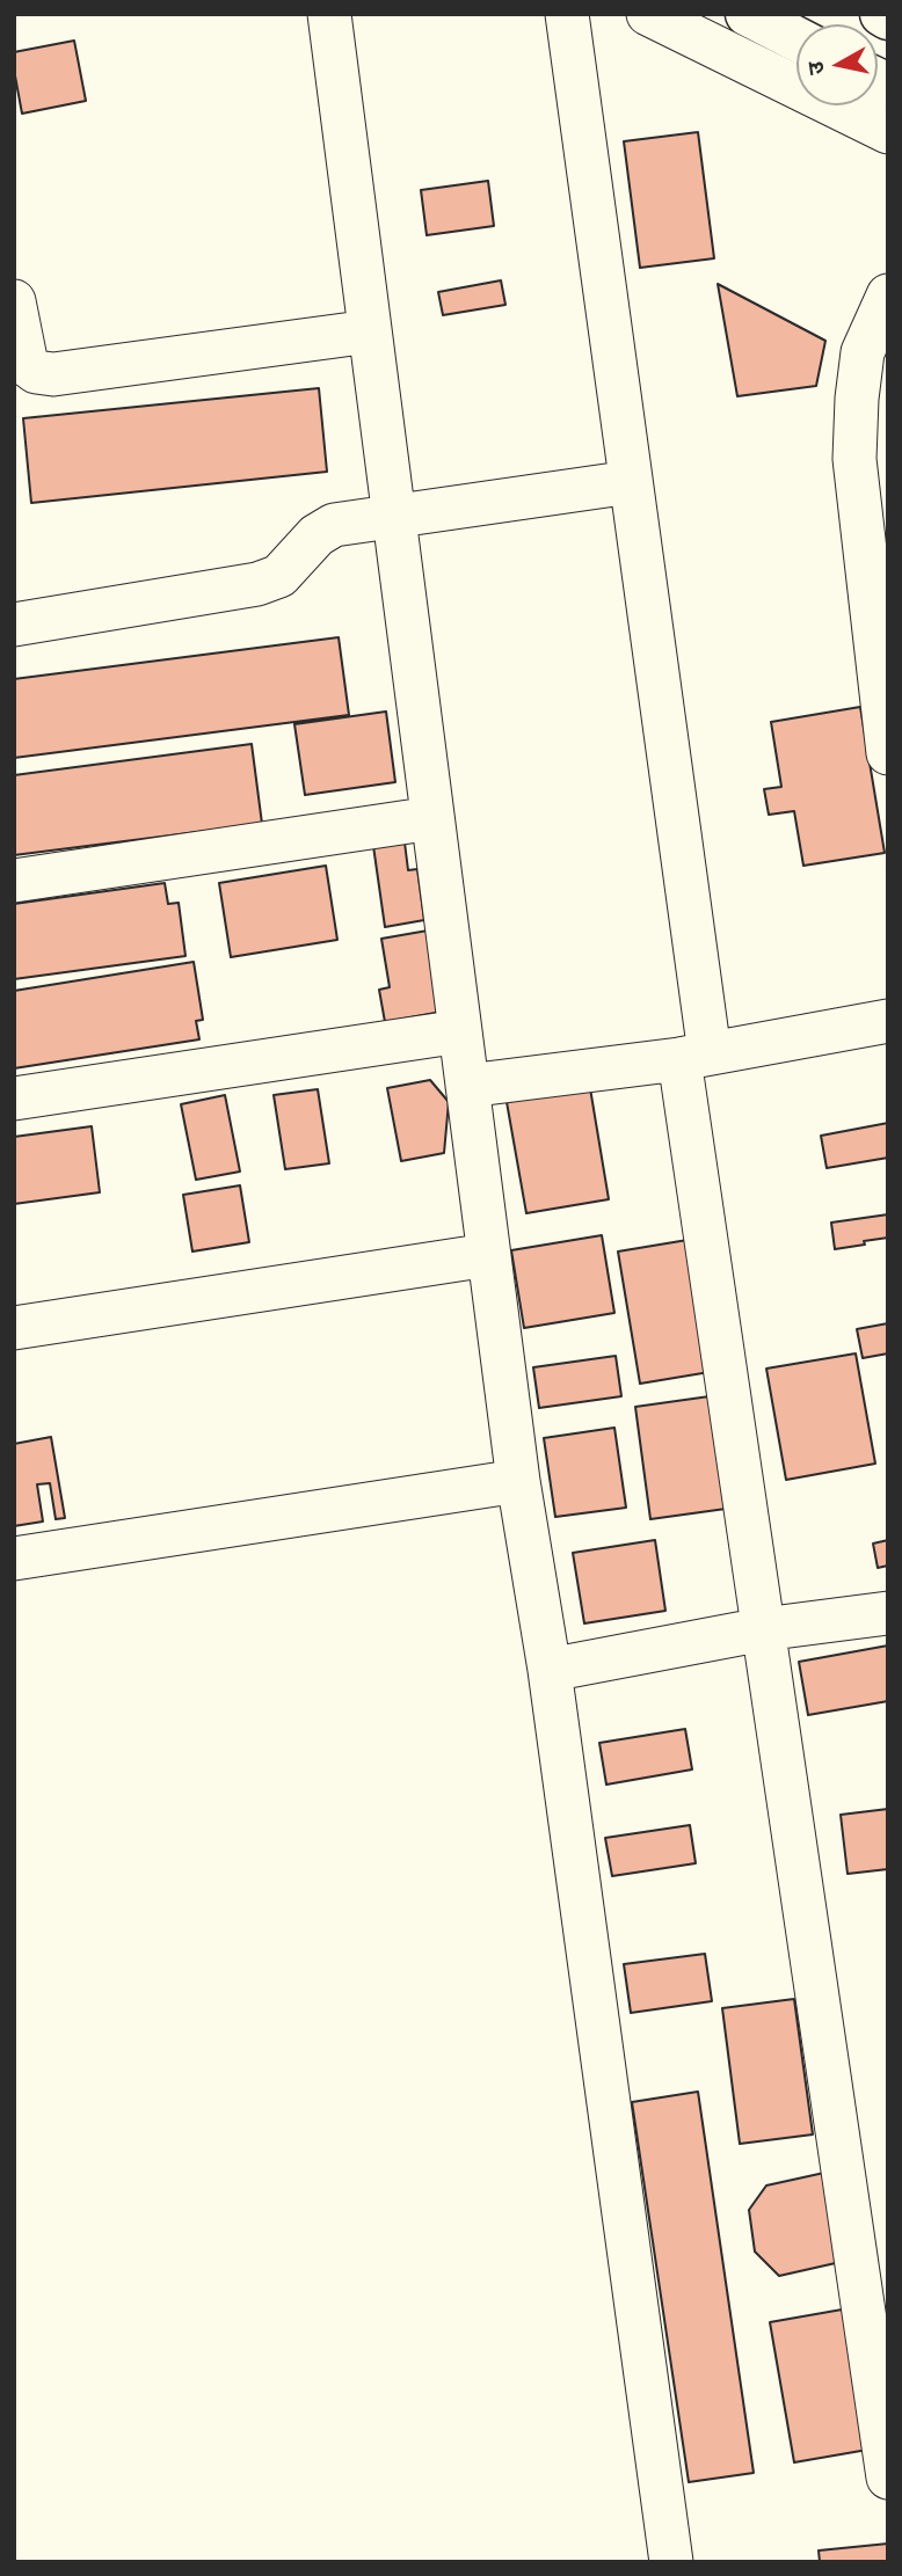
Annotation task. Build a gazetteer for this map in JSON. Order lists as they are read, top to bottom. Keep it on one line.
{"north":"left"}
